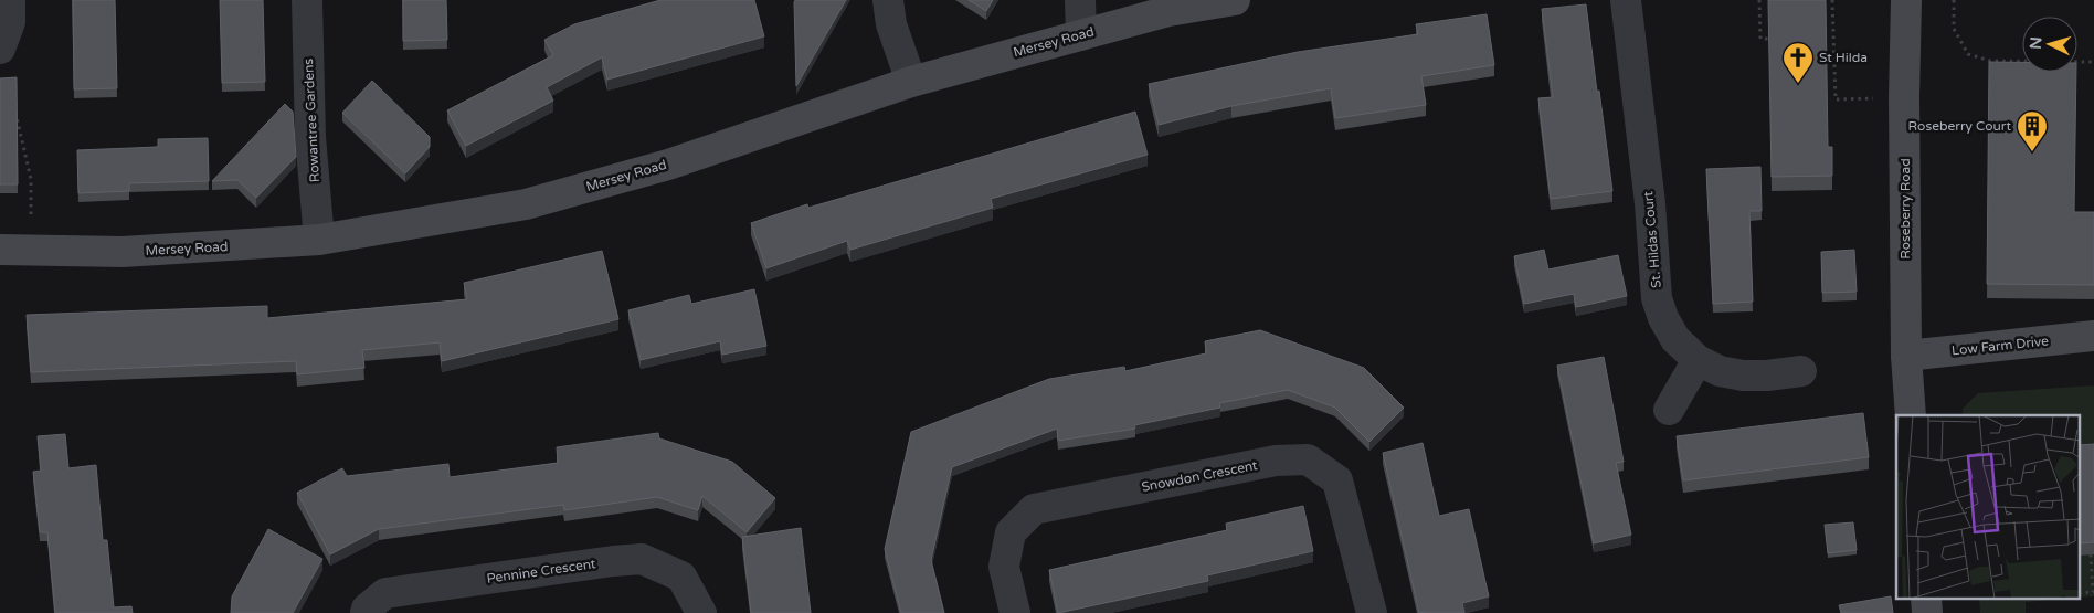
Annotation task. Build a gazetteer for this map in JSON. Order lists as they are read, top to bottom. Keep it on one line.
{"streets":{"street":["Mersey Road","Rowantree Gardens","Roseberry Road","St. Hildas Court","Low Farm Drive","Snowdon Crescent","Pennine Crescent"]},"crossings":[["Mersey Road","Rowantree Gardens"],["Roseberry Road","Low Farm Drive"]],"places":{"church":["St Hilda"],"building":["Roseberry Court"]},"north":"left"}
